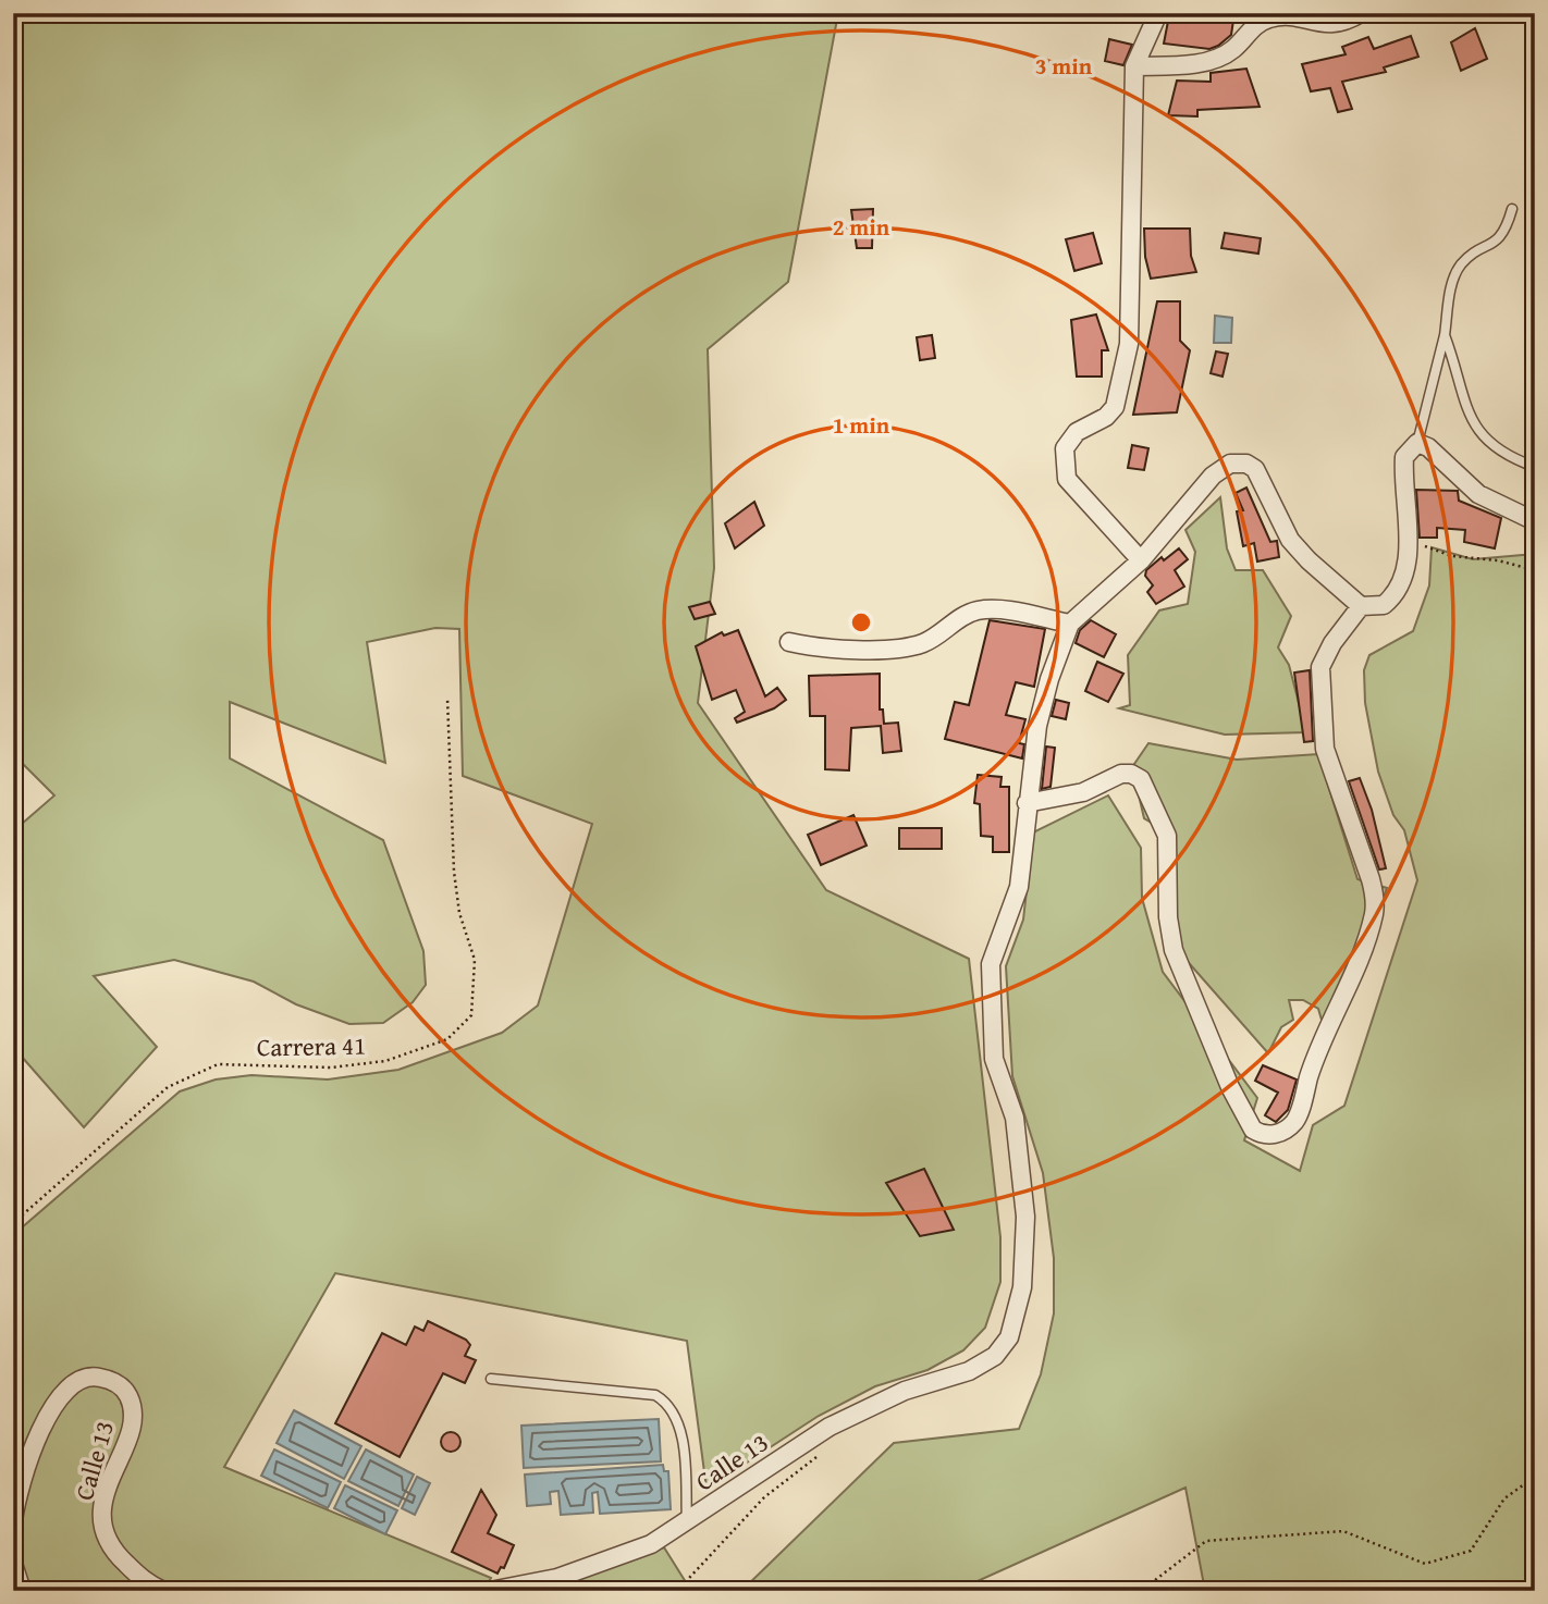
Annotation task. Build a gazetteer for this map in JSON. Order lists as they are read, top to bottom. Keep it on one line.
{"streets":{"street":["Calle 13"],"path":["Carrera 41"]},"rings":["3 min","2 min","1 min"]}
